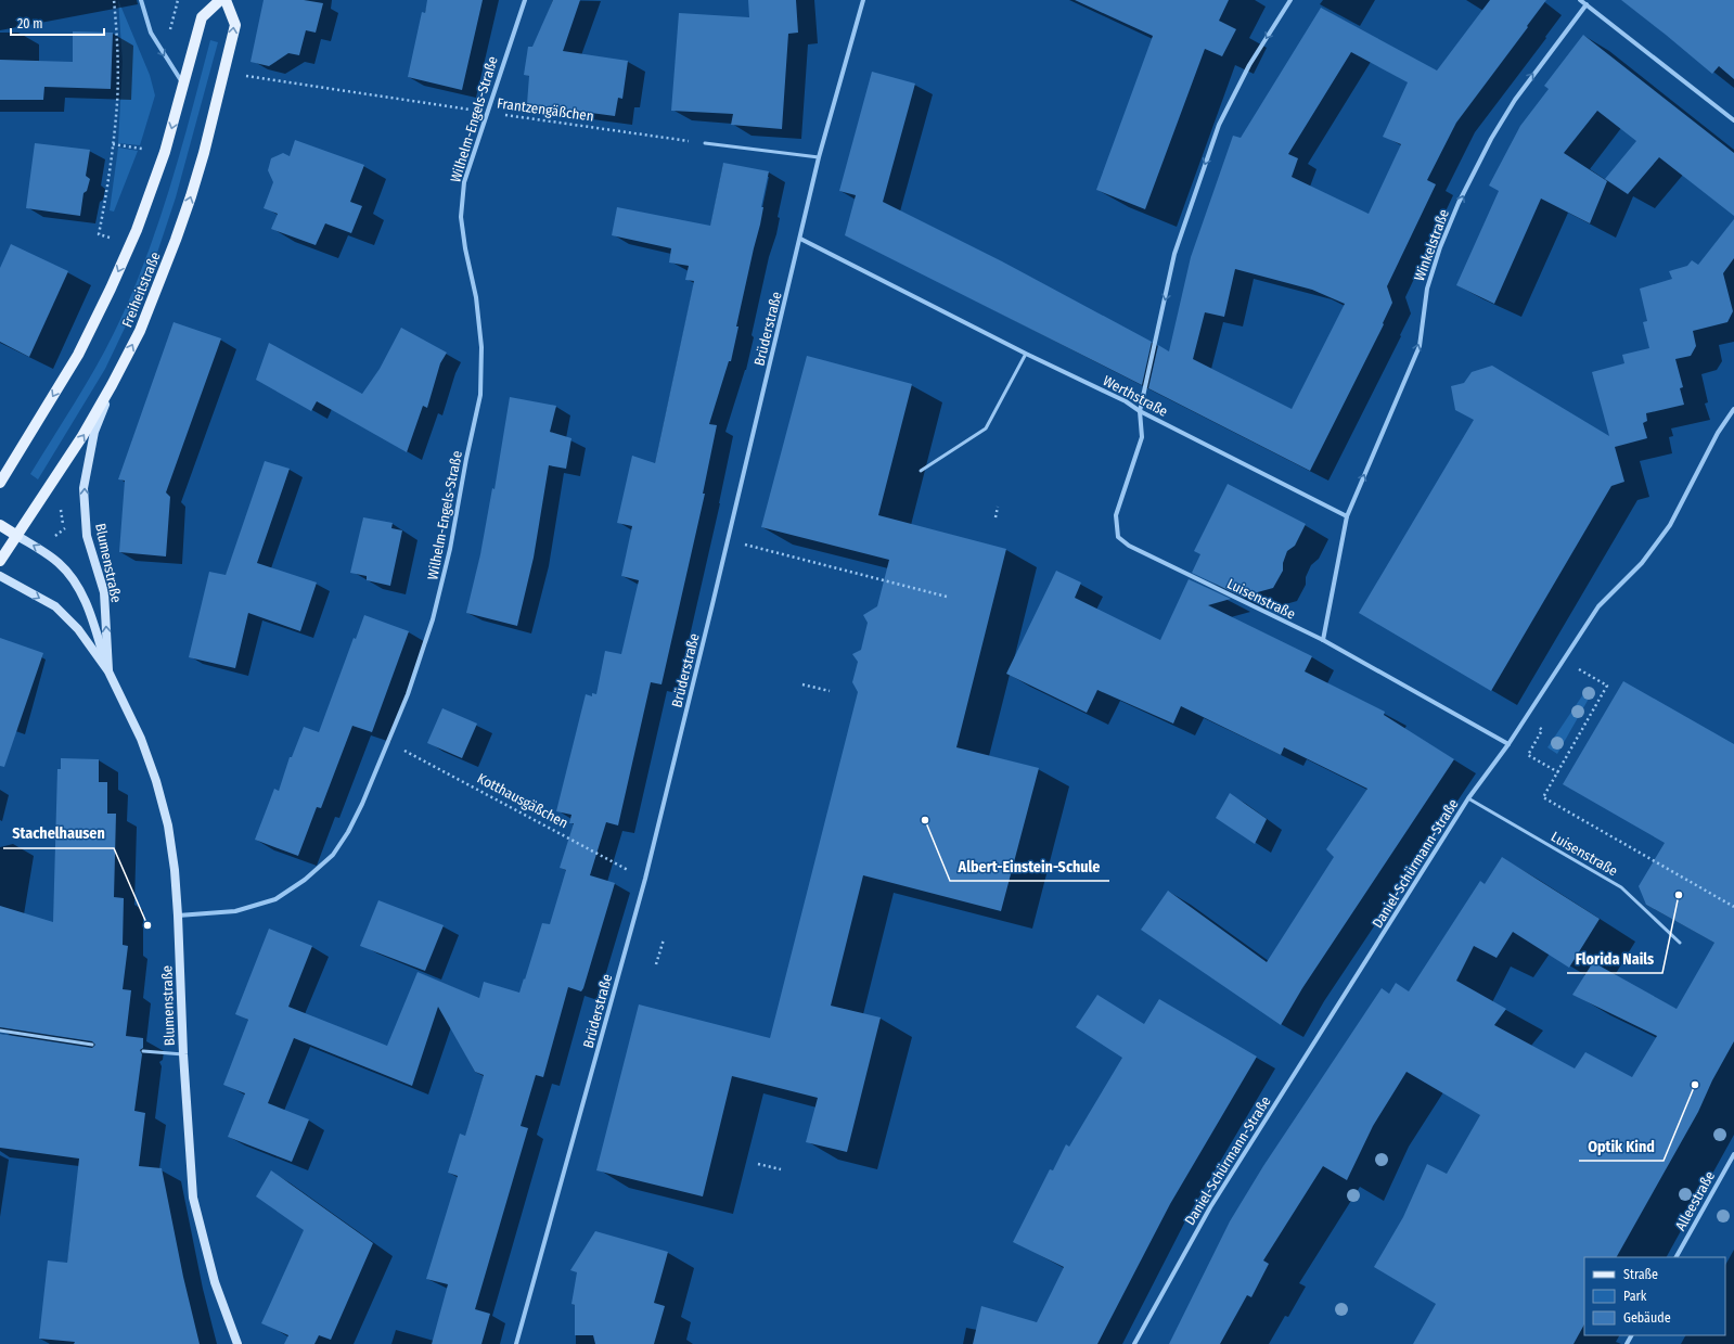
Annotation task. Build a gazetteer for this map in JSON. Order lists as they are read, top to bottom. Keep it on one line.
{"streets":{"main road":["Freiheitstraße"],"street":["Wilhelm-Engels-Straße","Winkelstraße","Brüderstraße","Werthstraße","Blumenstraße","Luisenstraße","Daniel-Schürmann-Straße","Alleestraße"],"path":["Frantzengäßchen","Kotthausgäßchen"]},"crossings":[["Frantzengäßchen","Wilhelm-Engels-Straße"],["Wilhelm-Engels-Straße","Blumenstraße"],["Wilhelm-Engels-Straße","Kotthausgäßchen"],["Winkelstraße","Werthstraße"],["Freiheitstraße","Blumenstraße"],["Brüderstraße","Werthstraße"],["Brüderstraße","Kotthausgäßchen"],["Werthstraße","Luisenstraße"],["Luisenstraße","Daniel-Schürmann-Straße"]],"one_way":["Winkelstraße"],"places":["Albert-Einstein-Schule","Florida Nails","Stachelhausen","Optik Kind"],"legend":["Straße","Park","Gebäude"],"scale_bar":"20 m"}
